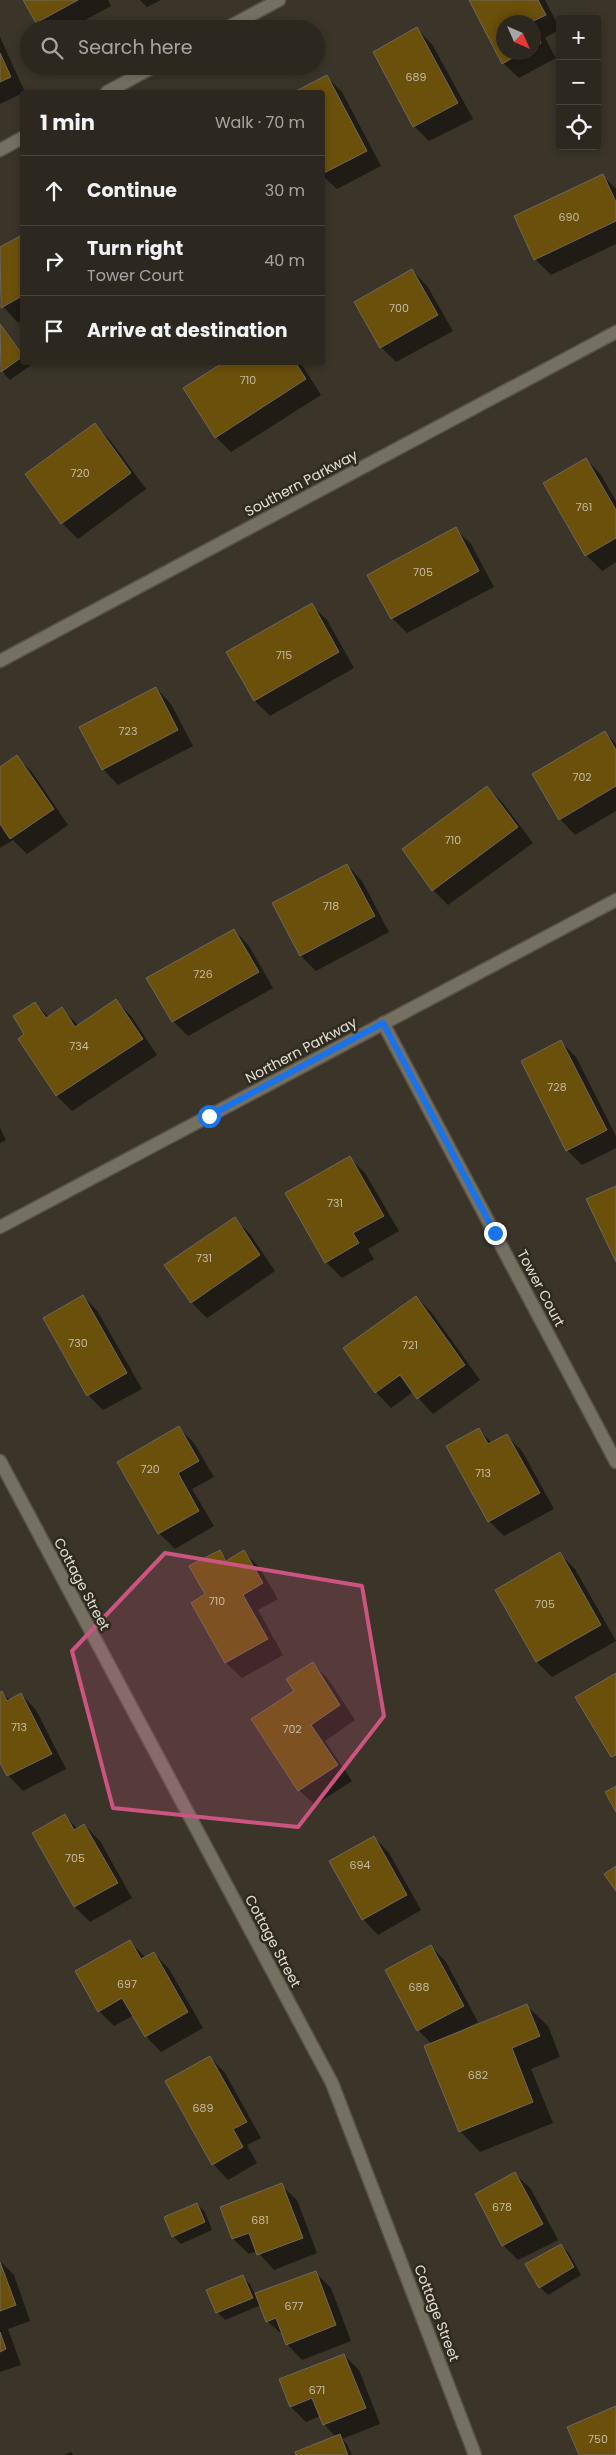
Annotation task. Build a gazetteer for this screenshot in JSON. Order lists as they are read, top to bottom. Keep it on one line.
{"streets":{"street":["Southern Parkway","Northern Parkway","Tower Court","Cottage Street"]},"crossings":[["Northern Parkway","Tower Court"]],"house_numbers":["689","690","700","710","720","761","705","715","723","702","710","718","726","734","728","731","731","730","721","720","713","710","705","713","702","705","694","697","688","682","689","678","681","677","671","750"],"north":"bottom right","page":{"map_buttons":["+","−"],"search":"Search here","heading":["1 min","Walk · 70 m"],"list":[["Continue","30 m"],["Turn right","Tower Court","40 m"],"Arrive at destination"]}}
